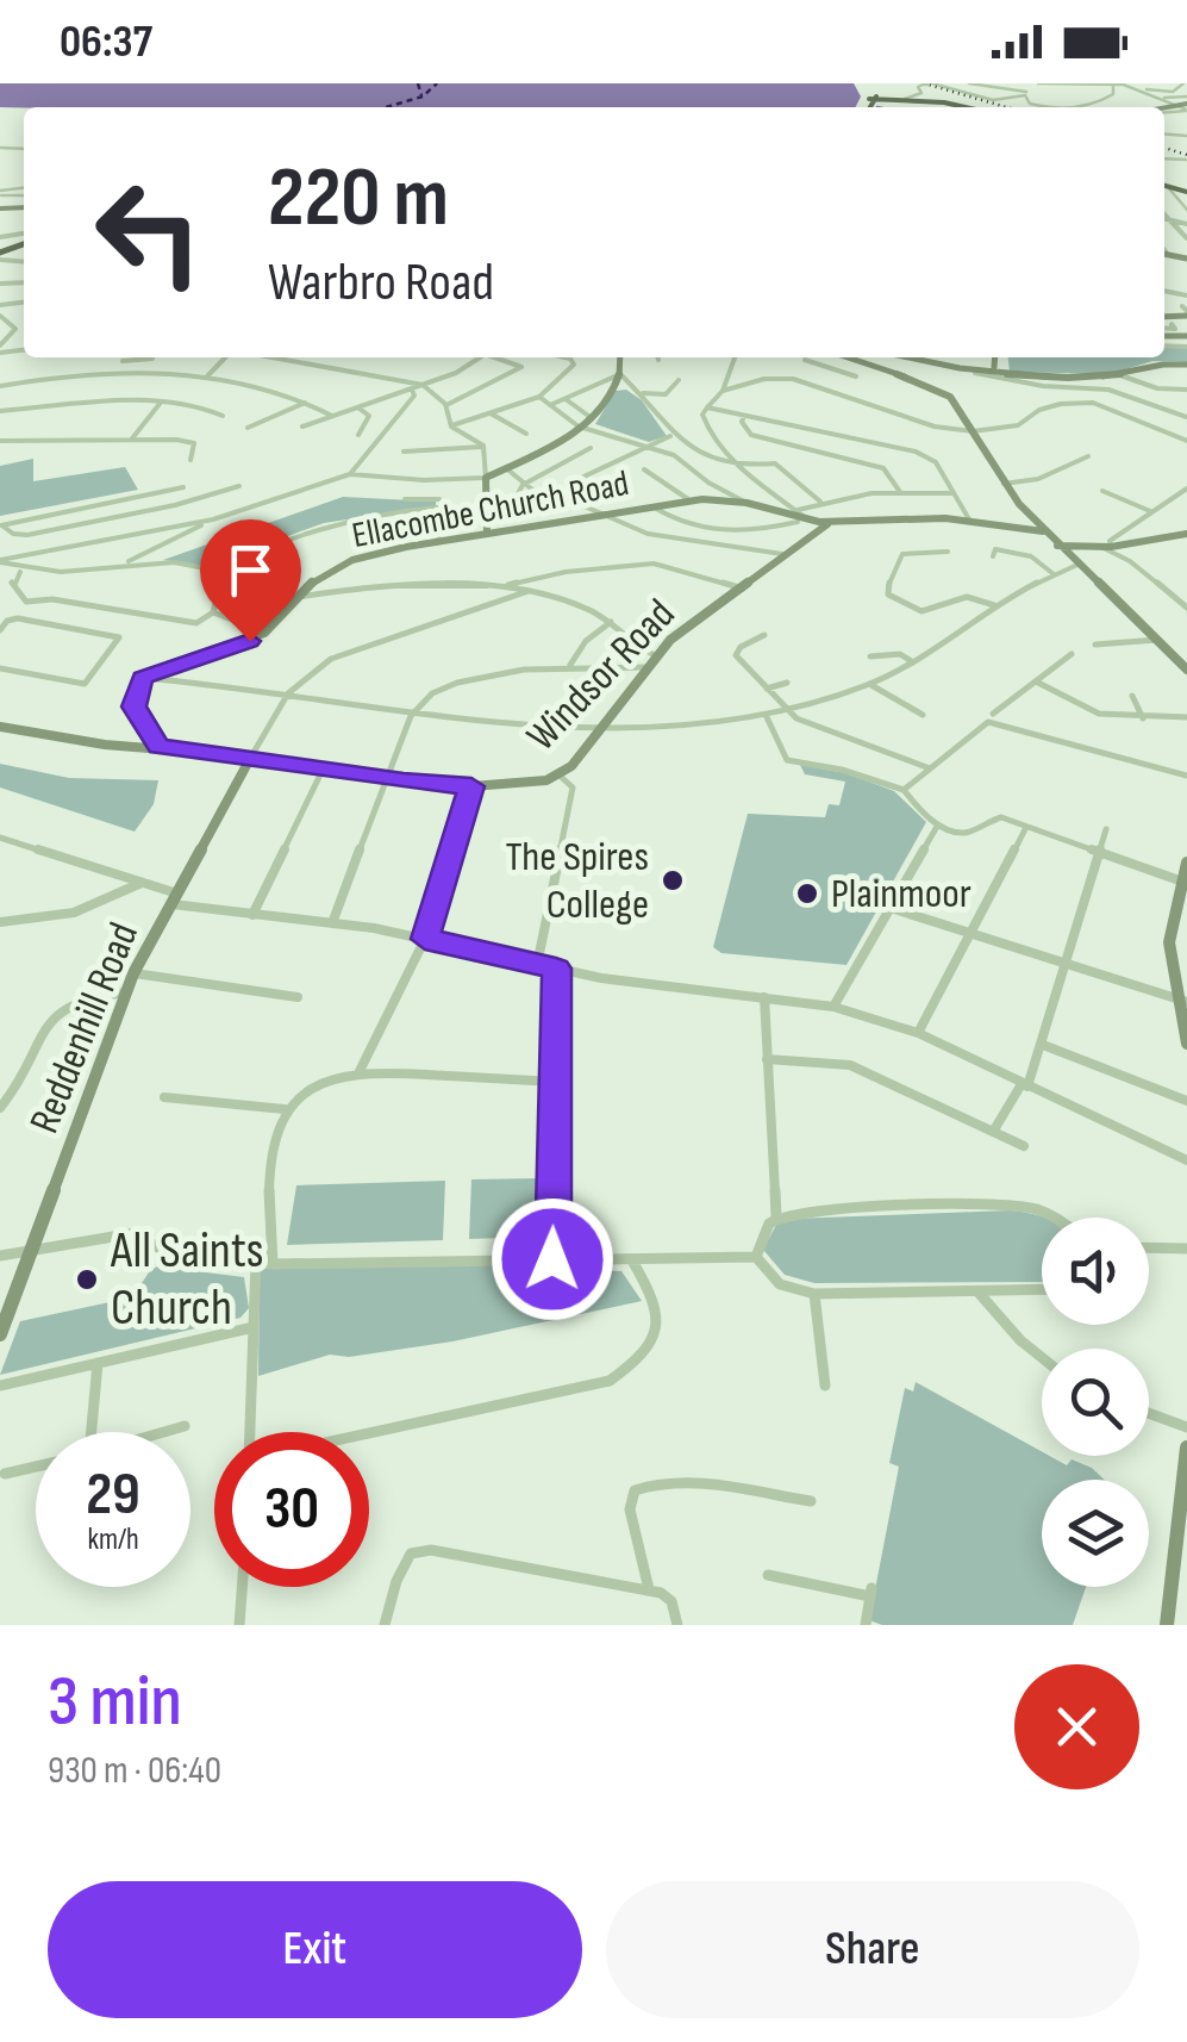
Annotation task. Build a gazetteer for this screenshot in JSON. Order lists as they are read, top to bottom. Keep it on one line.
{"streets":{"street":["Ellacombe Church Road","Windsor Road","Reddenhill Road"]},"crossings":[["Ellacombe Church Road","Windsor Road"],["Windsor Road","Reddenhill Road"]],"places":["The Spires College","Plainmoor","All Saints Church"],"page":{"status":"06:37","turn":["220 m","Warbro Road"],"speed":"29 km/h","limit":"30","heading":["3 min","930 m · 06:40"],"buttons":["Exit","Share"]}}
